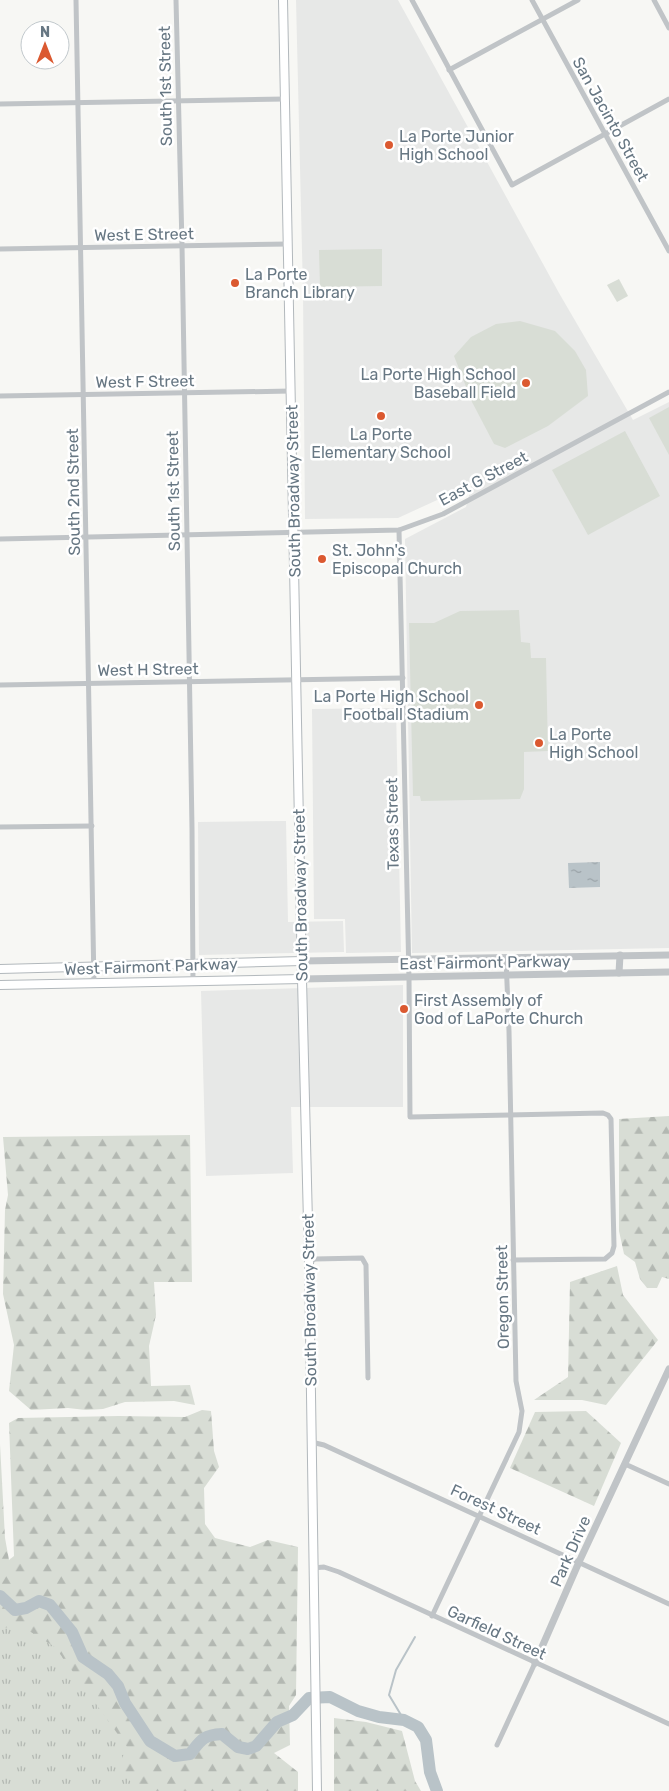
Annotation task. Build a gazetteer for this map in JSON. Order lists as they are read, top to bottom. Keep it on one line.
{"streets":{"main road":["South Broadway Street","West Fairmont Parkway"],"street":["South 1st Street","San Jacinto Street","West E Street","West F Street","East G Street","South 2nd Street","West H Street","Texas Street","East Fairmont Parkway","Oregon Street","Forest Street","Park Drive","Garfield Street"]},"crossings":[["South 1st Street","West E Street"],["South 1st Street","West F Street"],["South 1st Street","East G Street"],["South 1st Street","West H Street"],["South 1st Street","West Fairmont Parkway"],["West E Street","South Broadway Street"],["West E Street","South 2nd Street"],["West F Street","South Broadway Street"],["West F Street","South 2nd Street"],["East G Street","South Broadway Street"],["East G Street","South 2nd Street"],["East G Street","Texas Street"],["South Broadway Street","West H Street"],["South Broadway Street","East Fairmont Parkway"],["South Broadway Street","West Fairmont Parkway"],["South Broadway Street","Forest Street"],["South Broadway Street","Garfield Street"],["South 2nd Street","West H Street"],["South 2nd Street","West Fairmont Parkway"],["West H Street","Texas Street"],["Texas Street","East Fairmont Parkway"],["Texas Street","Oregon Street"],["East Fairmont Parkway","West Fairmont Parkway"],["East Fairmont Parkway","Oregon Street"],["Oregon Street","Forest Street"],["Oregon Street","Garfield Street"],["Forest Street","Park Drive"],["Park Drive","Garfield Street"]],"places":["La Porte Junior High School","La Porte Branch Library","La Porte High School Baseball Field","La Porte Elementary School","St. John's Episcopal Church","La Porte High School Football Stadium","La Porte High School","First Assembly of God of LaPorte Church"],"north":"top"}
